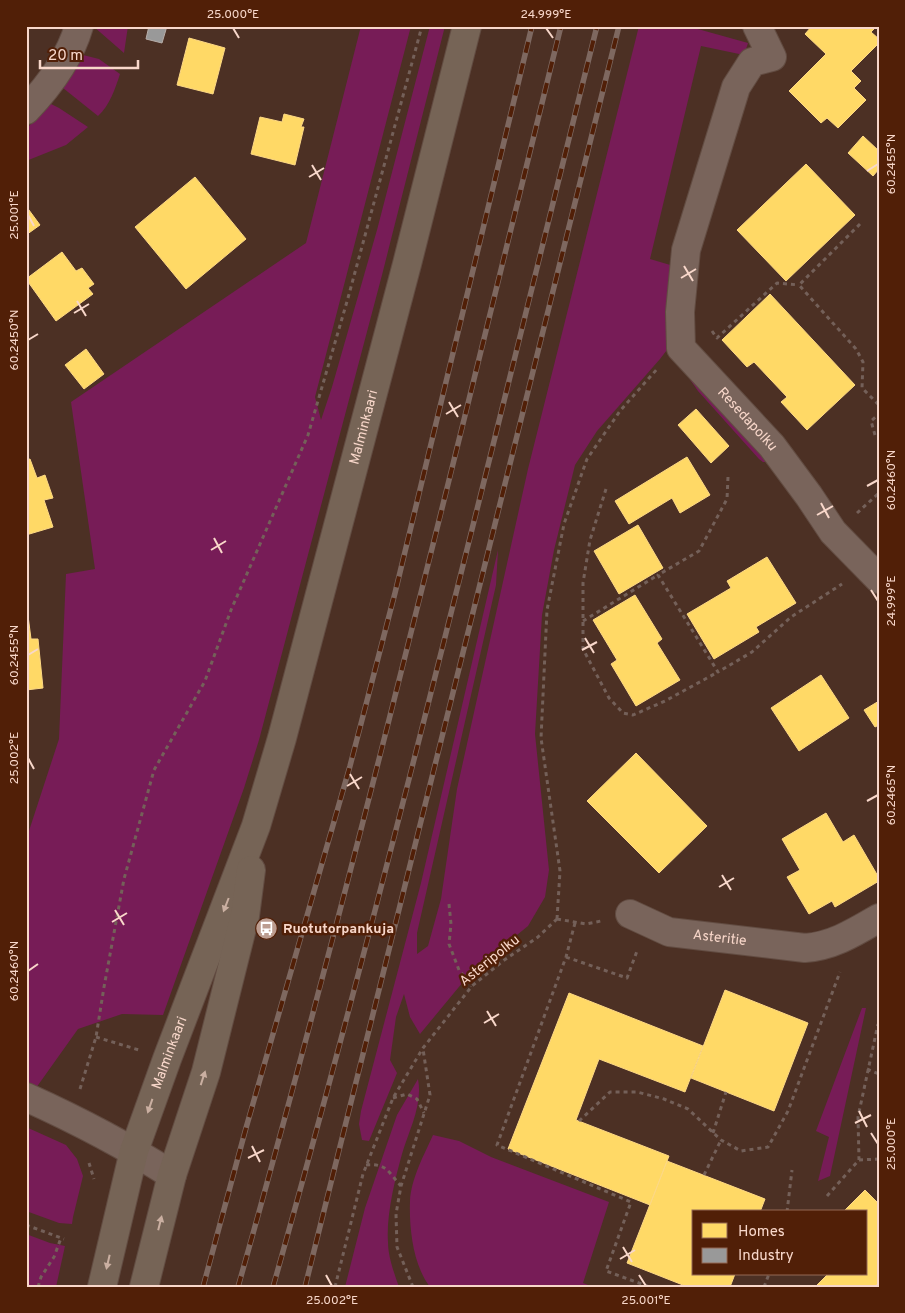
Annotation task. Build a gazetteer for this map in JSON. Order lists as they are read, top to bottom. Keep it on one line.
{"streets":{"main road":["Malminkaari"],"street":["Resedapolku","Asteritie"],"path":["Asteripolku"]},"places":{"bus stop":["Ruotutorpankuja"]},"legend":["Homes","Industry"],"scale_bar":"20 m","coordinates":["25.000°E","24.999°E","60.2455°N","25.001°E","60.2450°N","60.2460°N","25.002°E","60.2465°N"]}
